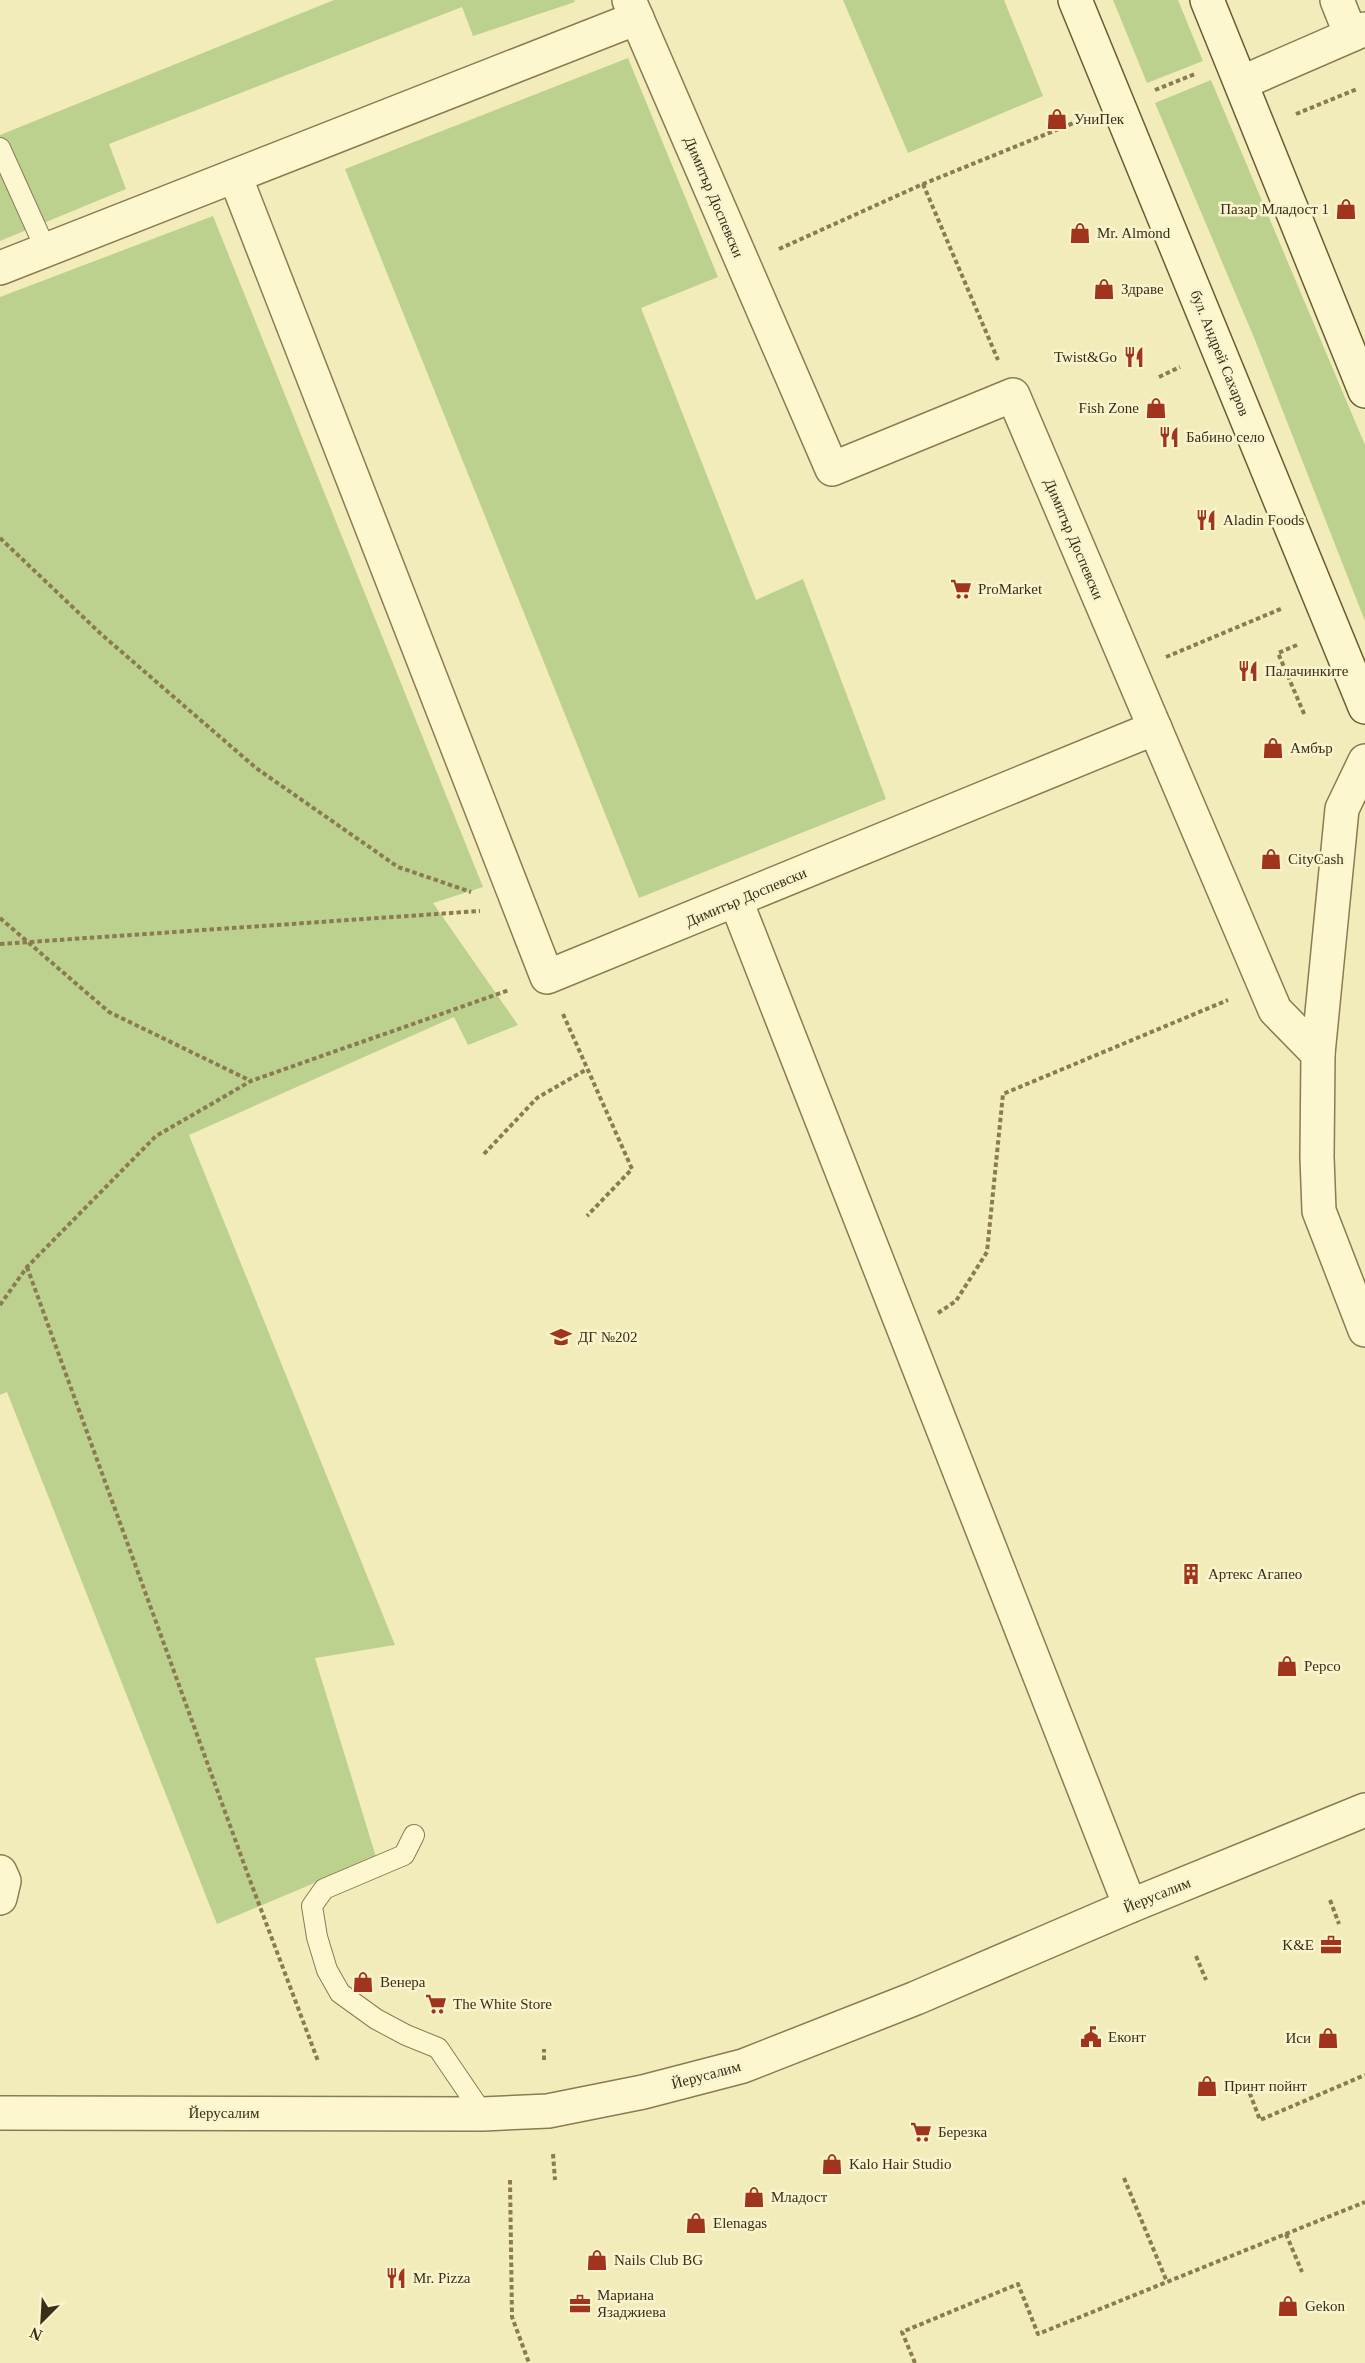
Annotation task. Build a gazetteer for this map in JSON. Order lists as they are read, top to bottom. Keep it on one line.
{"streets":{"street":["Димитър Доспевски","бул. Андрей Сахаров","Йерусалим"]},"places":{"shop":["УниПек","Пазар Младост 1","Mr. Almond","Здраве","Fish Zone","Амбър","CityCash","Pepco","Венера","Иси","Принт пойнт","Kalo Hair Studio","Младост","Elenagas","Nails Club BG","Gekon"],"restaurant":["Twist&Go","Бабино село","Aladin Foods","Палачинките","Mr. Pizza"],"supermarket":["ProMarket","The White Store","Березка"],"school or university":["ДГ №202"],"building":["Артекс Агапео"],"office":["K&E","Мариана Язаджиева"],"public building":["Еконт"]},"north":"bottom left"}
